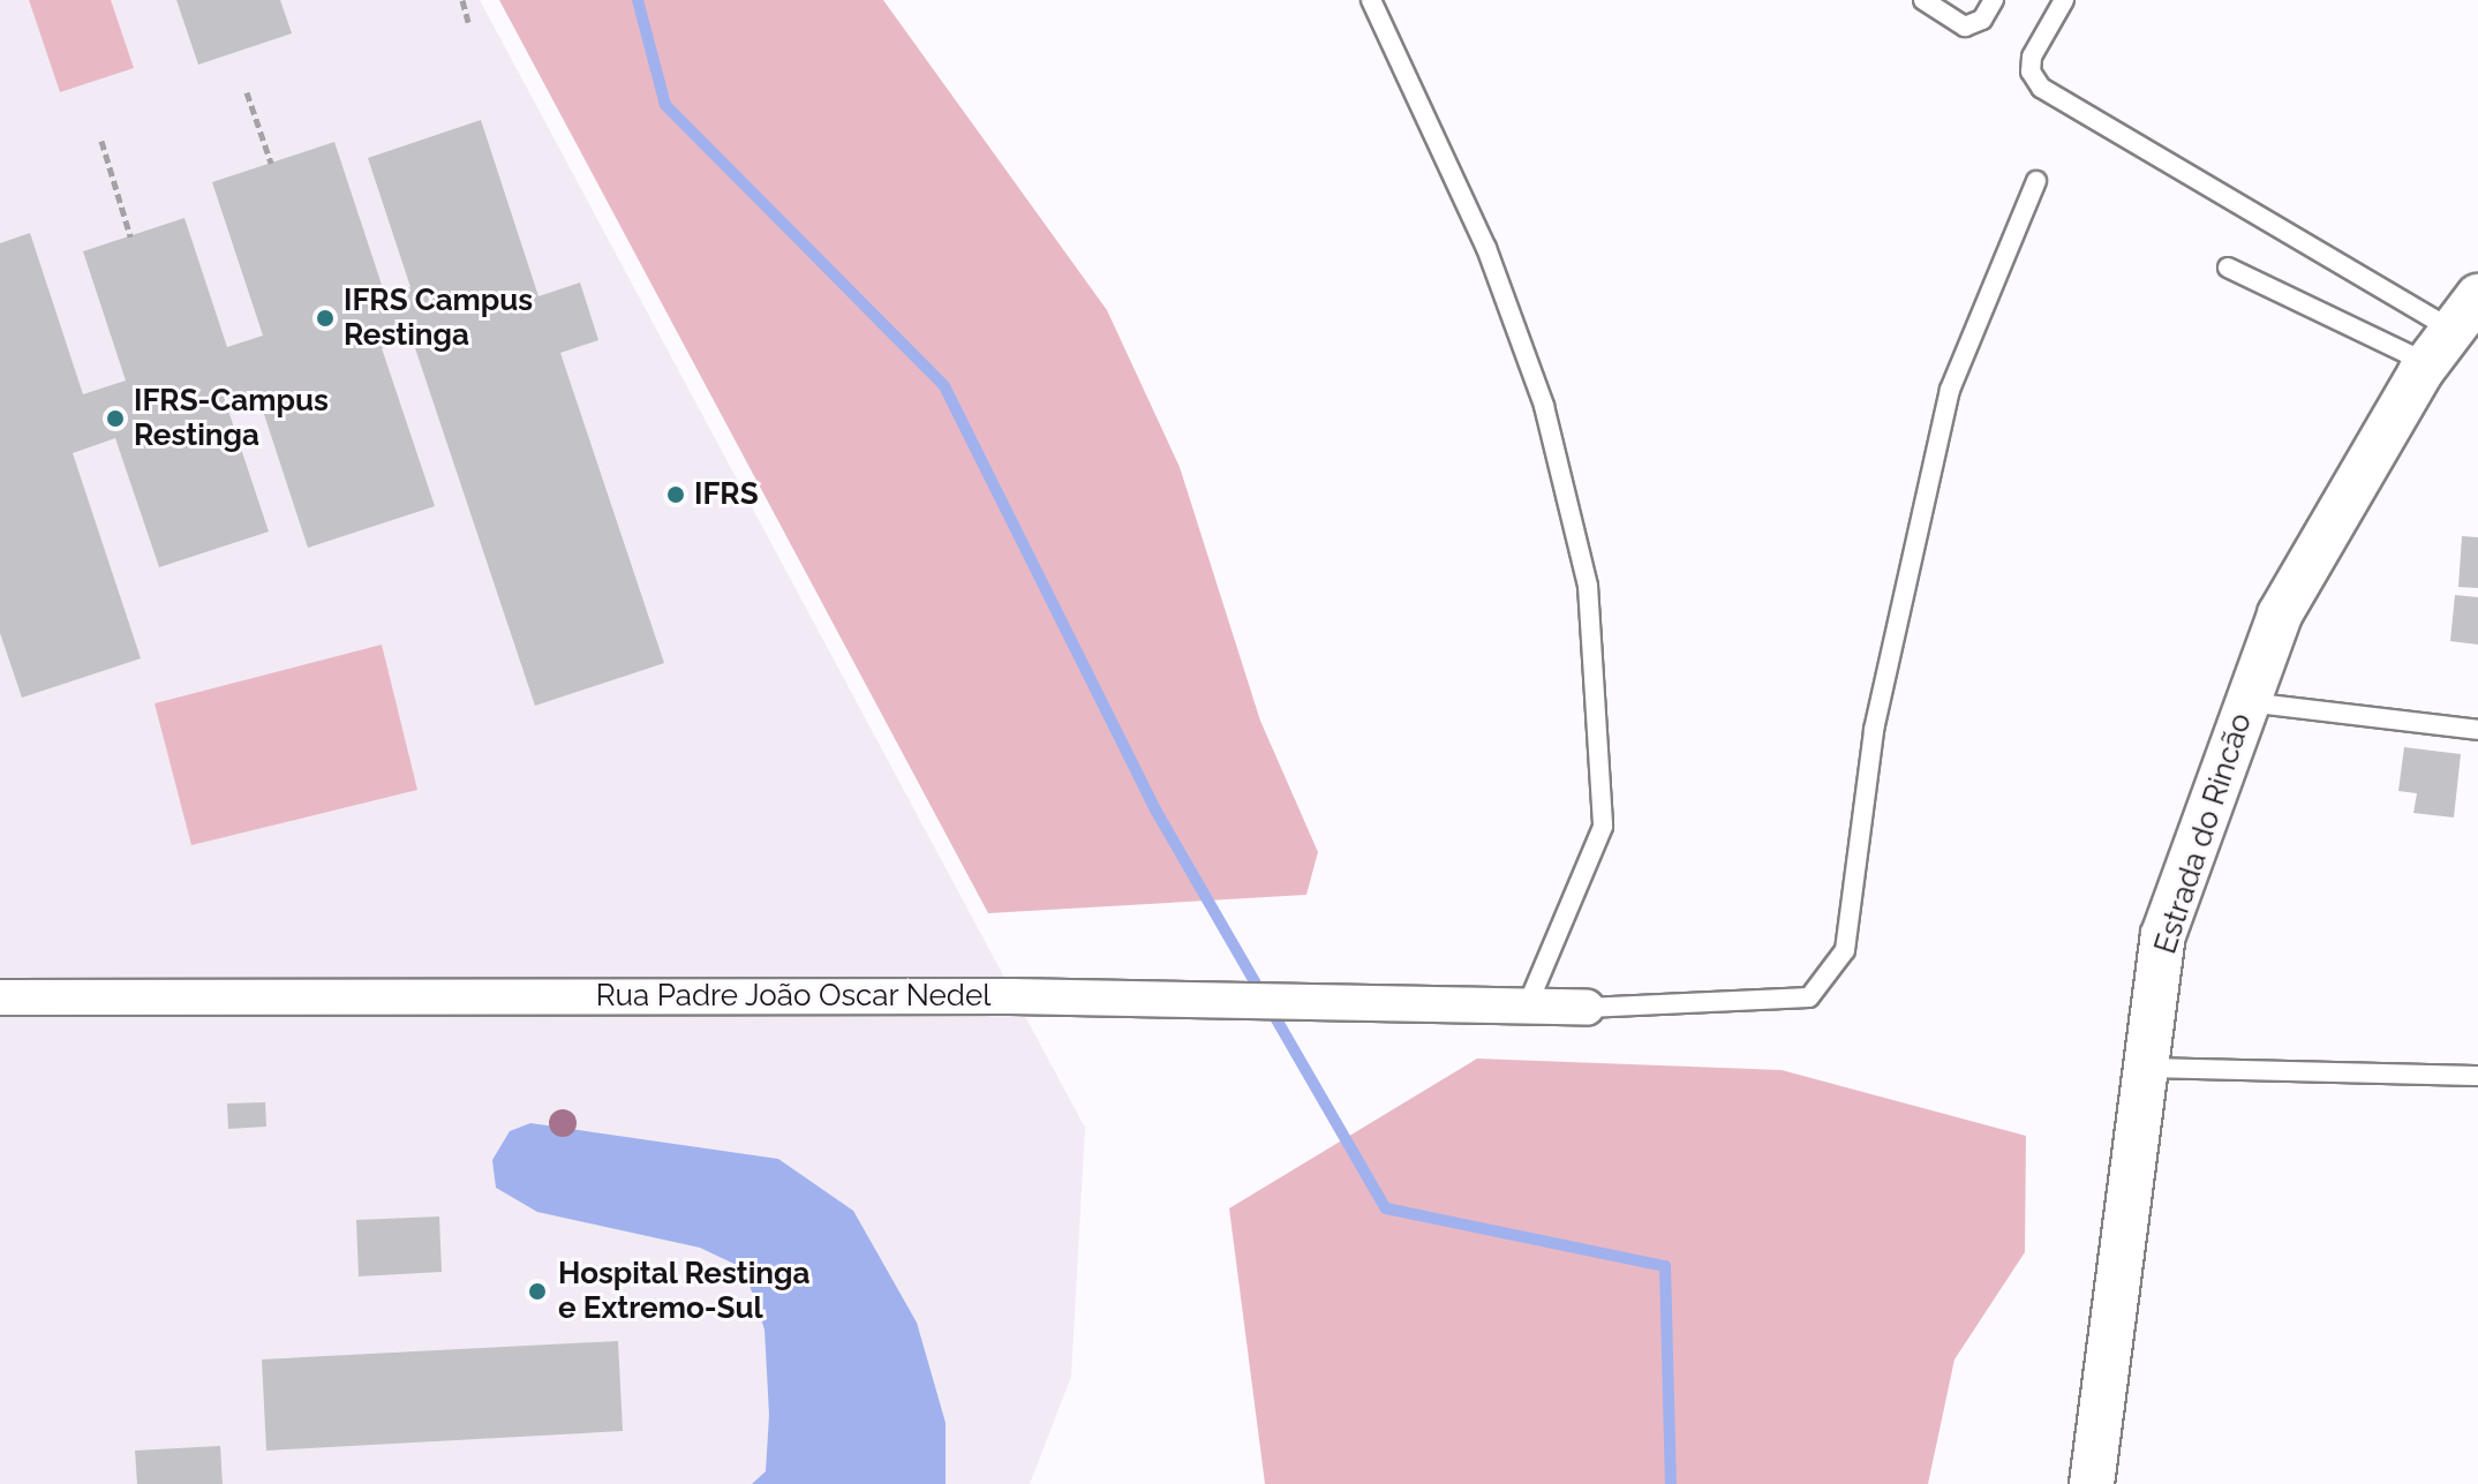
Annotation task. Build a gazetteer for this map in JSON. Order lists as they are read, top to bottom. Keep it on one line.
{"streets":{"street":["Estrada do Rincão","Rua Padre João Oscar Nedel"]},"places":["IFRS Campus Restinga","IFRS-Campus Restinga","IFRS","Hospital Restinga e Extremo-Sul"]}
